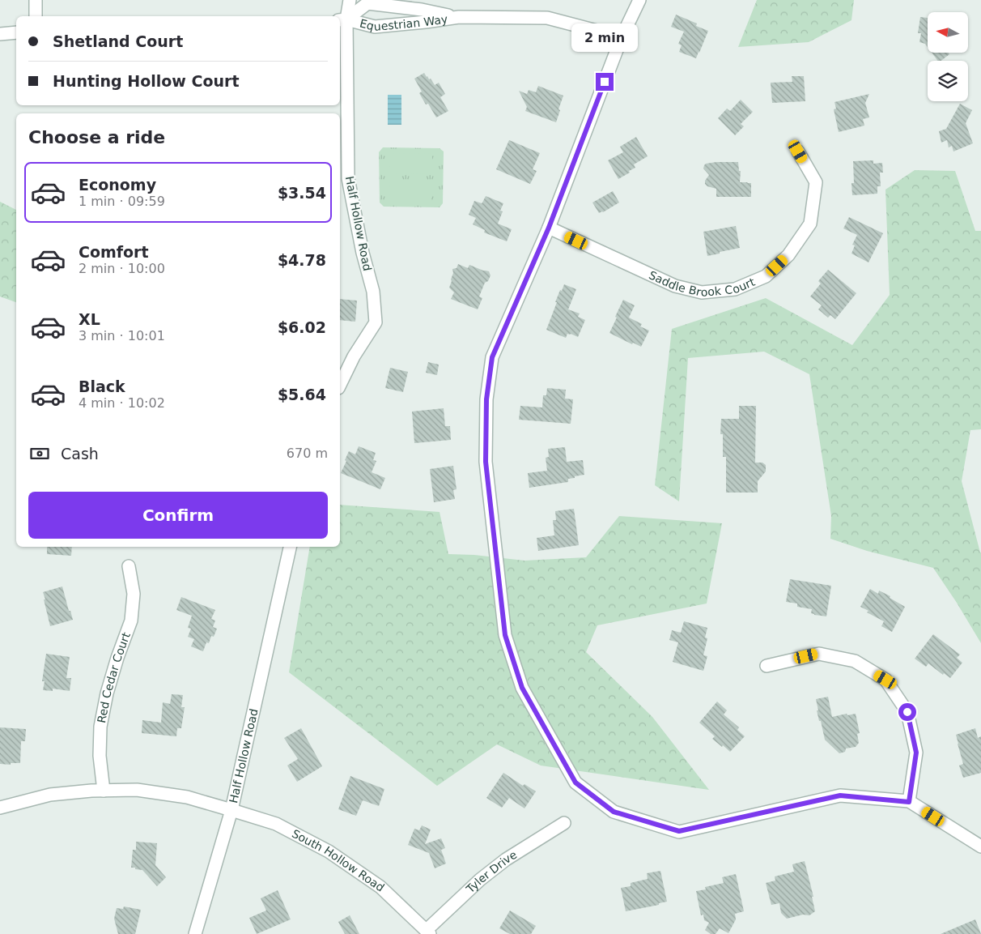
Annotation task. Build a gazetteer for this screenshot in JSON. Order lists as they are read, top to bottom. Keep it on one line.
{"streets":{"street":["Equestrian Way","Half Hollow Road","Saddle Brook Court","Red Cedar Court","South Hollow Road","Tyler Drive"]},"crossings":[["Equestrian Way","Half Hollow Road"],["Half Hollow Road","Red Cedar Court"],["Half Hollow Road","South Hollow Road"],["South Hollow Road","Tyler Drive"]],"north":"left","page":{"banner":["Shetland Court","Hunting Hollow Court"],"bubble":"2 min","heading":"Choose a ride","list":[{"name":"Economy","note":"1 min · 09:59","value":"$3.54"},{"name":"Comfort","note":"2 min · 10:00","value":"$4.78"},{"name":"XL","note":"3 min · 10:01","value":"$6.02"},{"name":"Black","note":"4 min · 10:02","value":"$5.64"}],"pay":["Cash","670 m"],"buttons":"Confirm"}}
